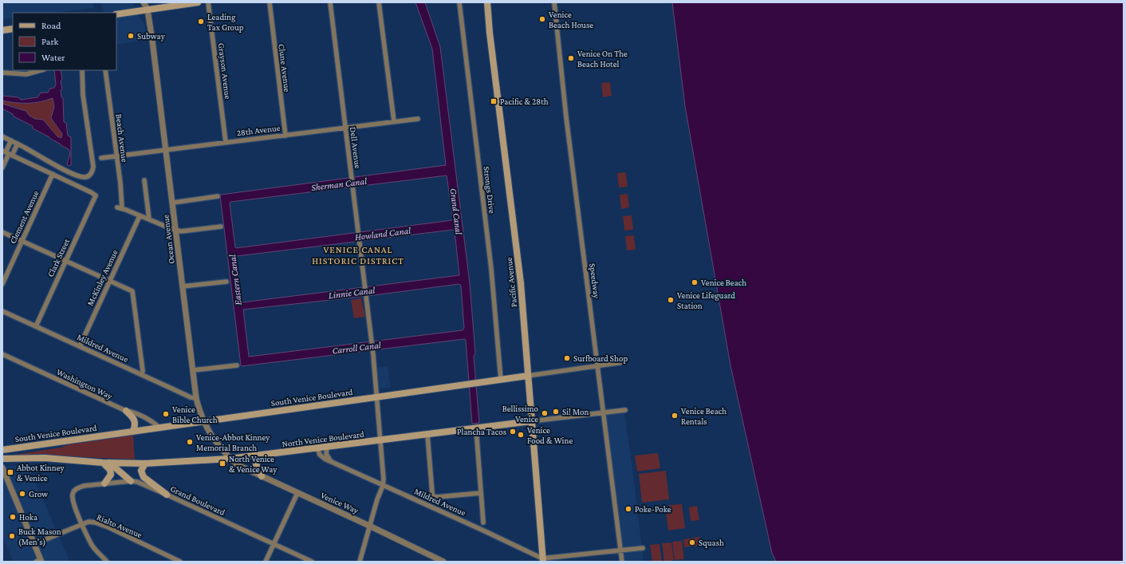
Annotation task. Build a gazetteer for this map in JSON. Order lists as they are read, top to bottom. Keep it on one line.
{"streets":{"main road":["Pacific Avenue","South Venice Boulevard","North Venice Boulevard"],"street":["Clune Avenue","Grayson Avenue","28th Avenue","Beach Avenue","Dell Avenue","Strongs Drive","Clement Avenue","Ocean Avenue","Clark Street","McKinley Avenue","Speedway","Mildred Avenue","Washington Way","Grand Boulevard","Venice Way","Rialto Avenue"]},"crossings":[["Clune Avenue","28th Avenue"],["Grayson Avenue","28th Avenue"],["28th Avenue","Beach Avenue"],["28th Avenue","Dell Avenue"],["28th Avenue","Ocean Avenue"],["Dell Avenue","Mildred Avenue"],["Dell Avenue","South Venice Boulevard"],["Dell Avenue","North Venice Boulevard"],["Strongs Drive","South Venice Boulevard"],["Clement Avenue","Clark Street"],["Ocean Avenue","Mildred Avenue"],["Ocean Avenue","South Venice Boulevard"],["Ocean Avenue","North Venice Boulevard"],["Ocean Avenue","Venice Way"],["Clark Street","Mildred Avenue"],["McKinley Avenue","Mildred Avenue"],["Speedway","South Venice Boulevard"],["Speedway","North Venice Boulevard"],["Pacific Avenue","Mildred Avenue"],["Pacific Avenue","South Venice Boulevard"],["Pacific Avenue","North Venice Boulevard"],["Mildred Avenue","North Venice Boulevard"],["Washington Way","South Venice Boulevard"],["North Venice Boulevard","Venice Way"],["Grand Boulevard","Rialto Avenue"]],"districts":["VENICE CANAL HISTORIC DISTRICT"],"water":["Sherman Canal","Grand Canal","Howland Canal","Eastern Canal","Linnie Canal","Carroll Canal"],"places":{"other":["Venice Beach House","Leading Tax Group","Subway","Venice On The Beach Hotel","Venice Beach","Venice Lifeguard Station","Surfboard Shop","Si! Mon","Bellissimo Venice","Venice Bible Church","Venice Beach Rentals","Plancha Tacos","Venice Food & Wine","Venice-Abbot Kinney Memorial Branch","Grow","Poke-Poke","Hoka","Buck Mason (Men's)","Squash"],"transit":["Pacific & 28th","North Venice & Venice Way","Abbot Kinney & Venice"]},"legend":["Road","Park","Water"]}
